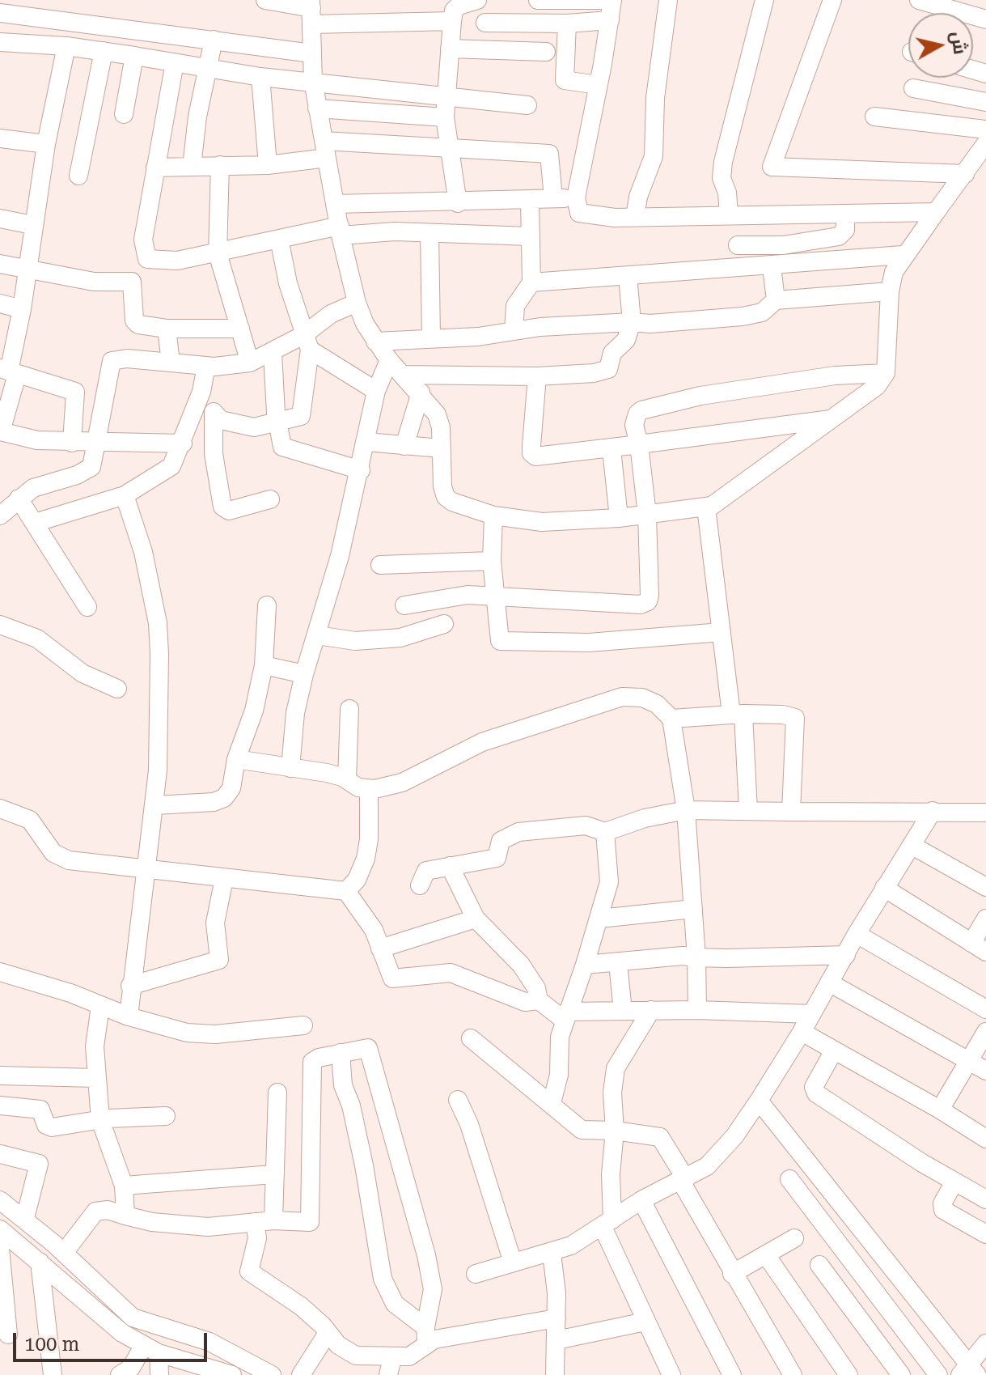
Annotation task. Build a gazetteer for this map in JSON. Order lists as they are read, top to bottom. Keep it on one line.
{"scale_bar":"100 m","north":"right"}
